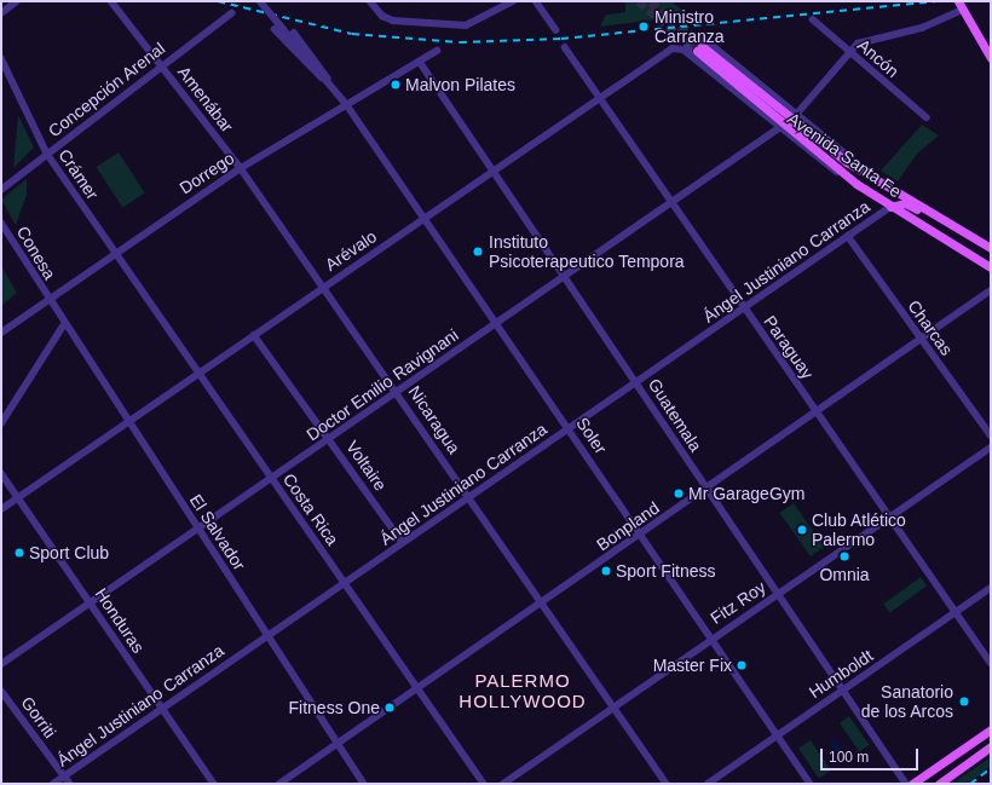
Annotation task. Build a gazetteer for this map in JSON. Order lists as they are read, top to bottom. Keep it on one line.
{"streets":{"main road":["Avenida Santa Fe"],"street":["Ancón","Concepción Arenal","Amenábar","Dorrego","Crámer","Arévalo","Conesa","Ángel Justiniano Carranza","Charcas","Paraguay","Doctor Emilio Ravignani","Guatemala","Nicaragua","Soler","Voltaire","Costa Rica","Bonpland","El Salvador","Fitz Roy","Honduras","Humboldt","Gorriti"]},"crossings":[["Concepción Arenal","Amenábar"],["Concepción Arenal","Crámer"],["Amenábar","Dorrego"],["Amenábar","Nicaragua"],["Avenida Santa Fe","Arévalo"],["Avenida Santa Fe","Ángel Justiniano Carranza"],["Avenida Santa Fe","Doctor Emilio Ravignani"],["Dorrego","Crámer"],["Dorrego","Conesa"],["Dorrego","Guatemala"],["Dorrego","Nicaragua"],["Dorrego","Soler"],["Dorrego","Costa Rica"],["Dorrego","El Salvador"],["Crámer","Costa Rica"],["Arévalo","Paraguay"],["Arévalo","Guatemala"],["Arévalo","Nicaragua"],["Arévalo","Soler"],["Arévalo","Voltaire"],["Arévalo","Costa Rica"],["Arévalo","El Salvador"],["Arévalo","Honduras"],["Conesa","El Salvador"],["Ángel Justiniano Carranza","Charcas"],["Ángel Justiniano Carranza","Paraguay"],["Ángel Justiniano Carranza","Guatemala"],["Ángel Justiniano Carranza","Nicaragua"],["Ángel Justiniano Carranza","Soler"],["Ángel Justiniano Carranza","Voltaire"],["Ángel Justiniano Carranza","Costa Rica"],["Ángel Justiniano Carranza","El Salvador"],["Ángel Justiniano Carranza","Honduras"],["Ángel Justiniano Carranza","Gorriti"],["Charcas","Bonpland"],["Paraguay","Doctor Emilio Ravignani"],["Paraguay","Bonpland"],["Paraguay","Fitz Roy"],["Paraguay","Humboldt"],["Doctor Emilio Ravignani","Guatemala"],["Doctor Emilio Ravignani","Nicaragua"],["Doctor Emilio Ravignani","Soler"],["Doctor Emilio Ravignani","Voltaire"],["Doctor Emilio Ravignani","Costa Rica"],["Doctor Emilio Ravignani","El Salvador"],["Doctor Emilio Ravignani","Honduras"],["Guatemala","Bonpland"],["Guatemala","Fitz Roy"],["Guatemala","Humboldt"],["Nicaragua","Bonpland"],["Nicaragua","Fitz Roy"],["Soler","Bonpland"],["Soler","Fitz Roy"],["Soler","Humboldt"],["Costa Rica","Bonpland"],["Bonpland","El Salvador"]],"districts":["PALERMO HOLLYWOOD"],"places":["Ministro Carranza","Malvon Pilates","Instituto Psicoterapeutico Tempora","Mr GarageGym","Club Atlético Palermo","Sport Club","Omnia","Sport Fitness","Master Fix","Sanatorio de los Arcos","Fitness One"],"scale_bar":"100 m"}
